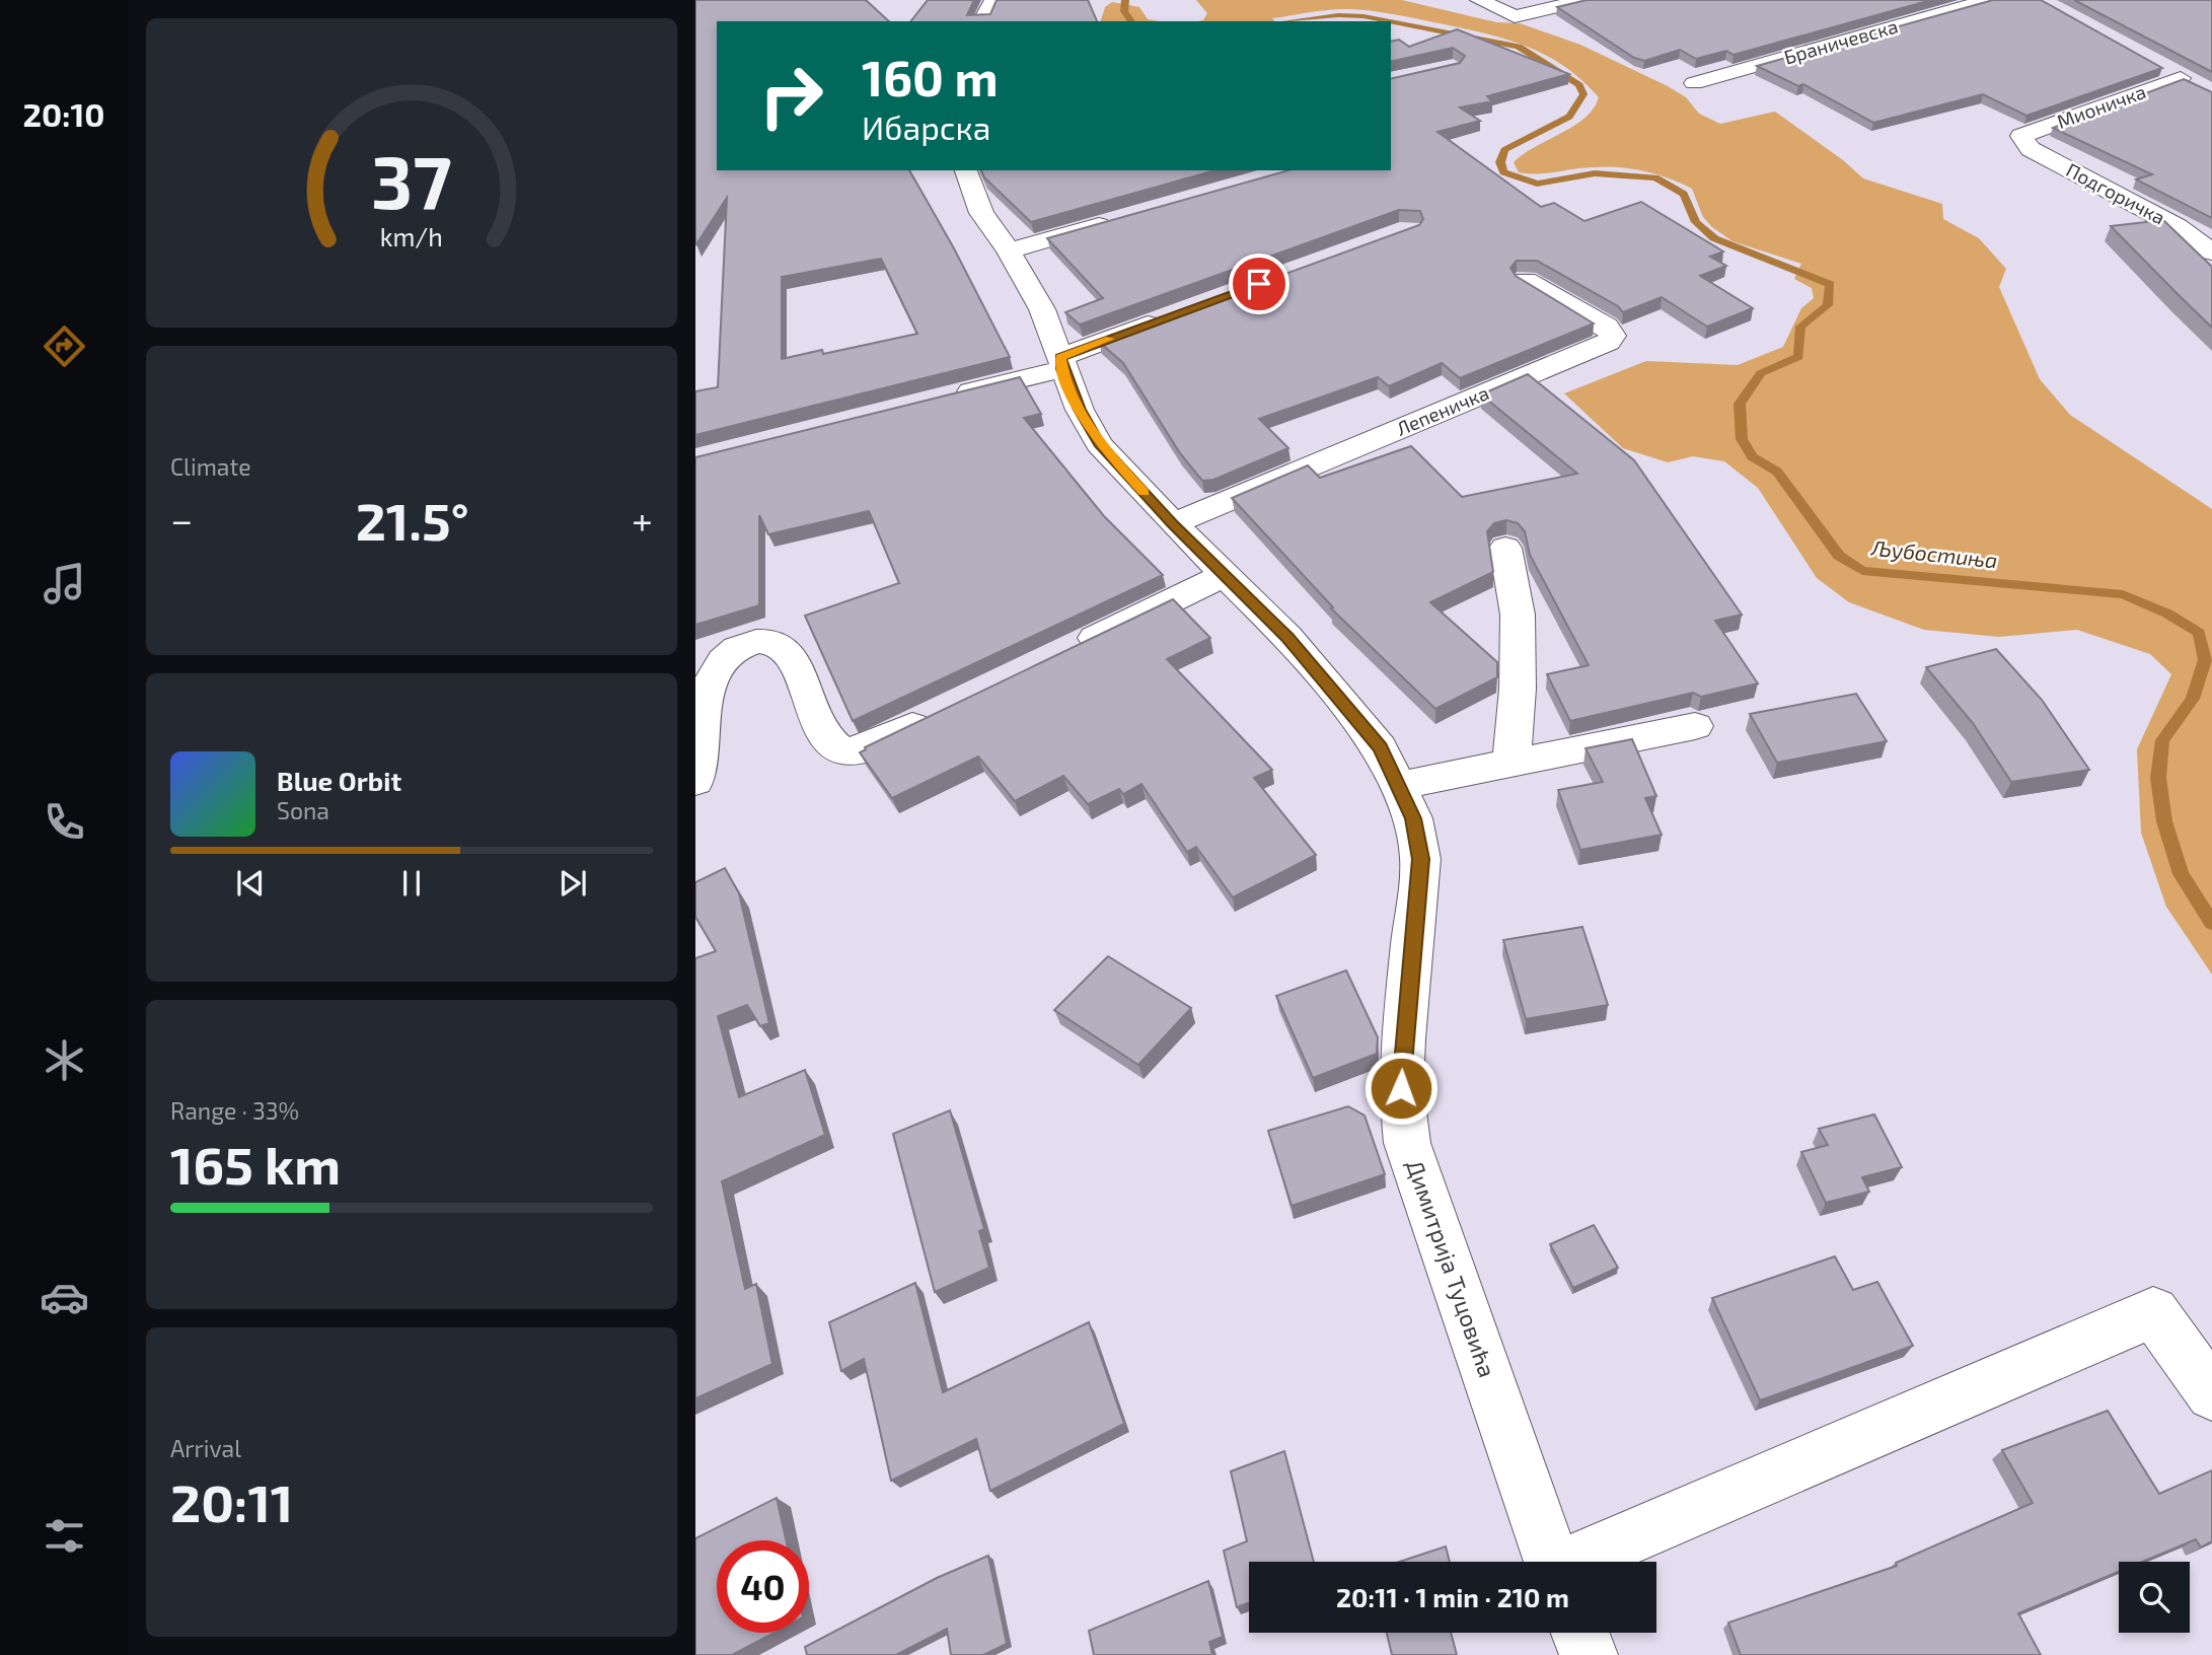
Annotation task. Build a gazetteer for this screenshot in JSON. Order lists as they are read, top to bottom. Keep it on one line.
{"streets":{"street":["Браничевска","Мионичка","Подгоричка","Лепеничка","Димитрија Туцовића"]},"crossings":[["Мионичка","Подгоричка"],["Лепеничка","Димитрија Туцовића"]],"water":["Љубостиња"],"page":{"tabs":"20:10","turn":["160 m","Ибарска"],"tile":["Climate",["Range · 33%","165 km"],["Arrival","20:11"]],"heat":["−","21.5°","+"],"song":["Blue Orbit","Sona"],"limit":"40","trip":"20:11 · 1 min · 210 m","gauge":["37","km/h"]}}
